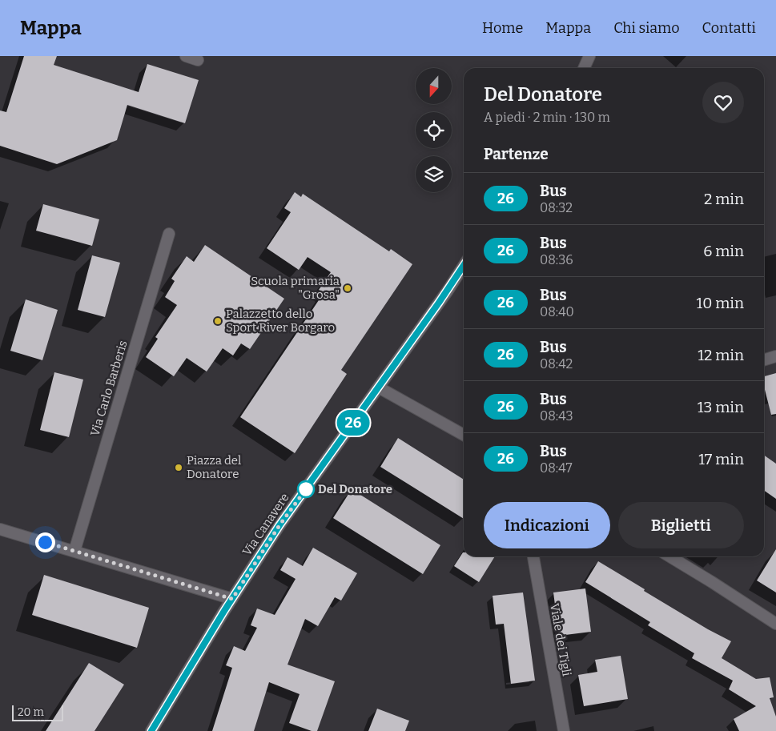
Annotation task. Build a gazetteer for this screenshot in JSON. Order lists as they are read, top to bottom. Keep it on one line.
{"streets":{"street":["Via Carlo Barberis","Via Canavere","Viale dei Tigli"]},"places":["Scuola primaria \"Grosa\"","Palazzetto dello Sport River Borgaro","Piazza del Donatore","Del Donatore"],"lines":["bus line 26"],"scale_bar":"20 m","north":"bottom","page":{"header":"Mappa","nav":["Home","Mappa","Chi siamo","Contatti"],"on_map":"26","heading":[["Del Donatore","A piedi · 2 min · 130 m"],"Partenze"],"list":[{"mark":"26","name":"Bus","note":"08:32","value":"2 min"},{"mark":"26","name":"Bus","note":"08:36","value":"6 min"},{"mark":"26","name":"Bus","note":"08:40","value":"10 min"},{"mark":"26","name":"Bus","note":"08:42","value":"12 min"},{"mark":"26","name":"Bus","note":"08:43","value":"13 min"},{"mark":"26","name":"Bus","note":"08:47","value":"17 min"}],"buttons":["Indicazioni","Biglietti"],"scale":"20 m"}}
